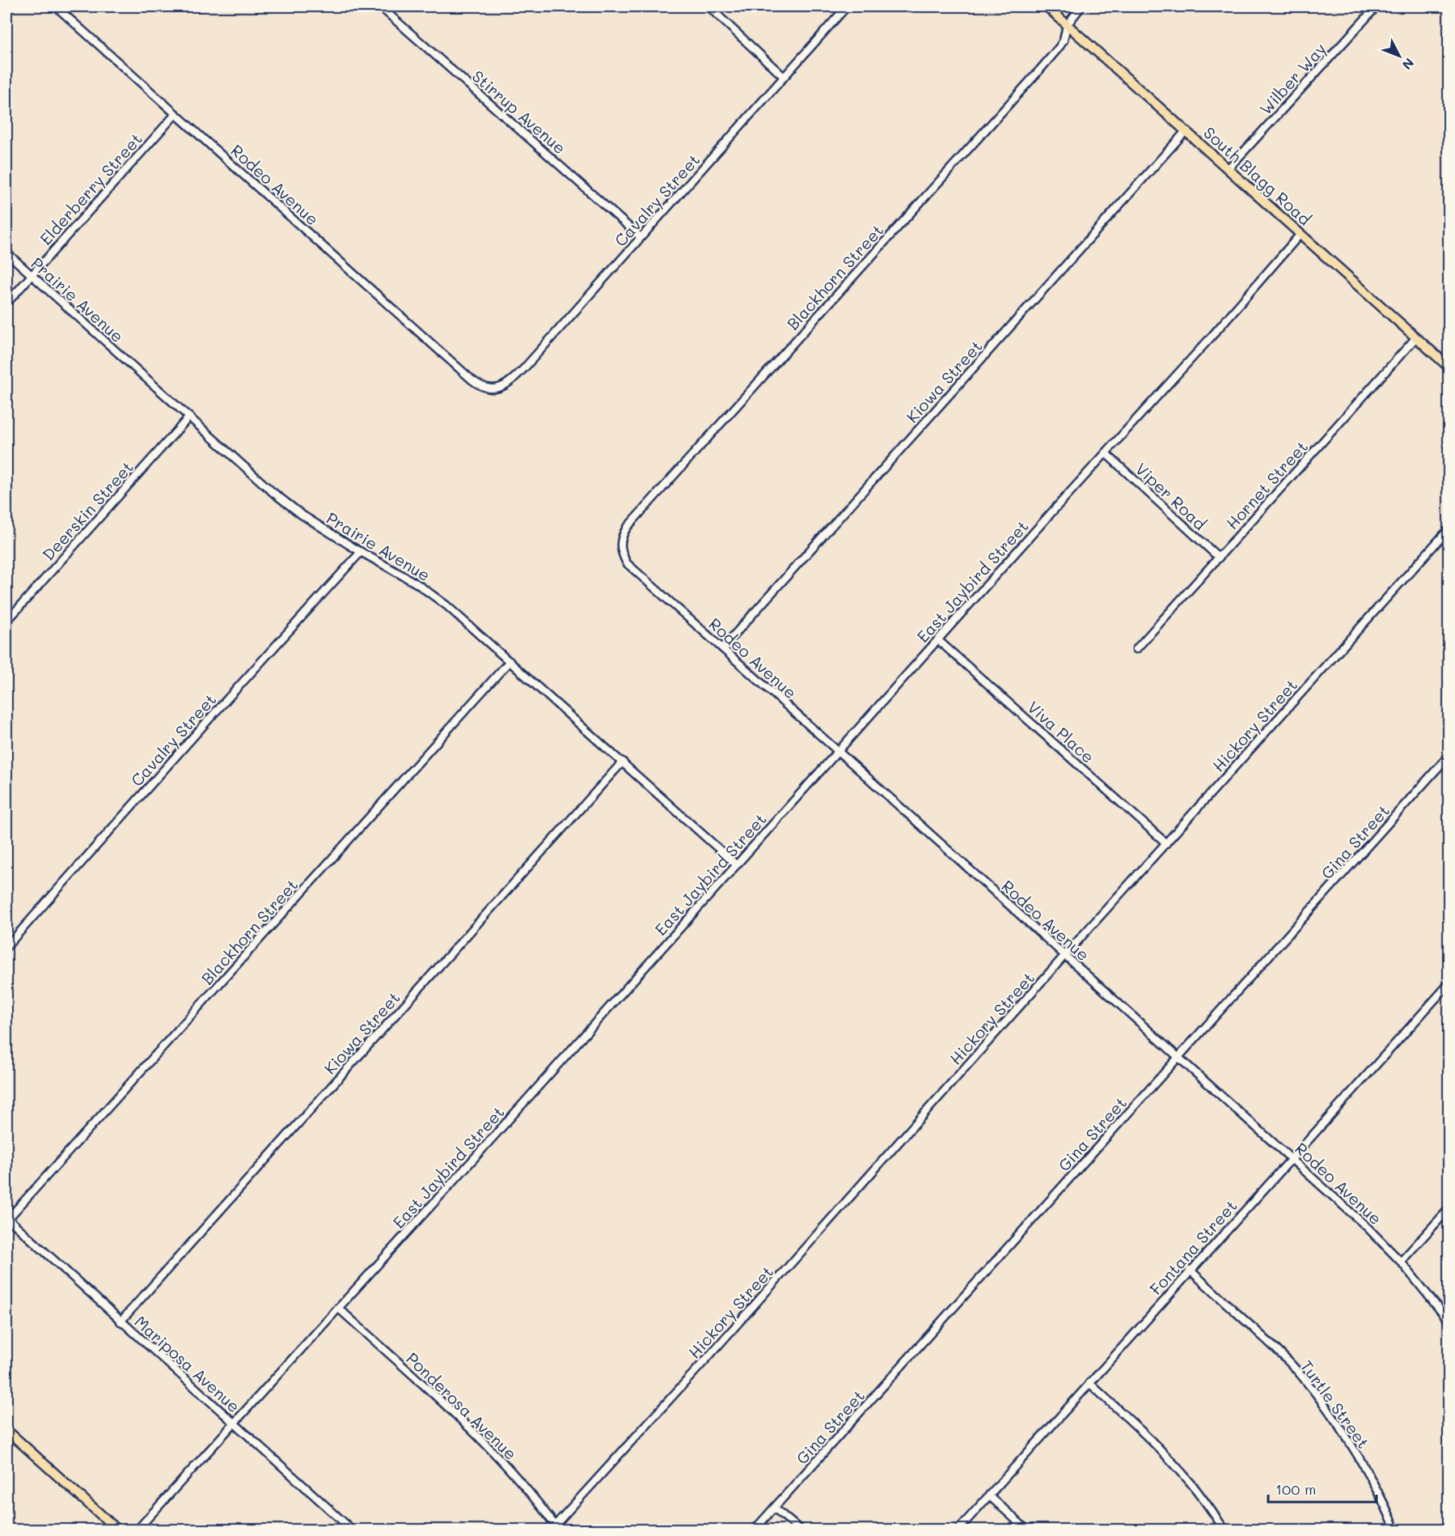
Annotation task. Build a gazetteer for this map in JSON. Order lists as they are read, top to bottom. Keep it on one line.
{"streets":{"main road":["South Blagg Road"],"street":["Wilber Way","Stirrup Avenue","Rodeo Avenue","Elderberry Street","Cavalry Street","Blackhorn Street","Prairie Avenue","Kiowa Street","Hornet Street","Viper Road","Deerskin Street","East Jaybird Street","Hickory Street","Viva Place","Gina Street","Fontana Street","Mariposa Avenue","Turtle Street","Ponderosa Avenue"]},"crossings":[["Wilber Way","South Blagg Road"],["Stirrup Avenue","Cavalry Street"],["South Blagg Road","Blackhorn Street"],["South Blagg Road","Kiowa Street"],["South Blagg Road","Hornet Street"],["South Blagg Road","East Jaybird Street"],["Rodeo Avenue","Elderberry Street"],["Rodeo Avenue","Cavalry Street"],["Rodeo Avenue","Blackhorn Street"],["Rodeo Avenue","Kiowa Street"],["Rodeo Avenue","East Jaybird Street"],["Rodeo Avenue","Hickory Street"],["Rodeo Avenue","Gina Street"],["Rodeo Avenue","Fontana Street"],["Elderberry Street","Prairie Avenue"],["Cavalry Street","Prairie Avenue"],["Blackhorn Street","Prairie Avenue"],["Blackhorn Street","Mariposa Avenue"],["Prairie Avenue","Kiowa Street"],["Prairie Avenue","Deerskin Street"],["Prairie Avenue","East Jaybird Street"],["Kiowa Street","Mariposa Avenue"],["Hornet Street","Viper Road"],["Viper Road","East Jaybird Street"],["East Jaybird Street","Viva Place"],["East Jaybird Street","Mariposa Avenue"],["East Jaybird Street","Ponderosa Avenue"],["Hickory Street","Viva Place"],["Hickory Street","Ponderosa Avenue"],["Fontana Street","Turtle Street"]],"scale_bar":"100 m","north":"bottom right"}
